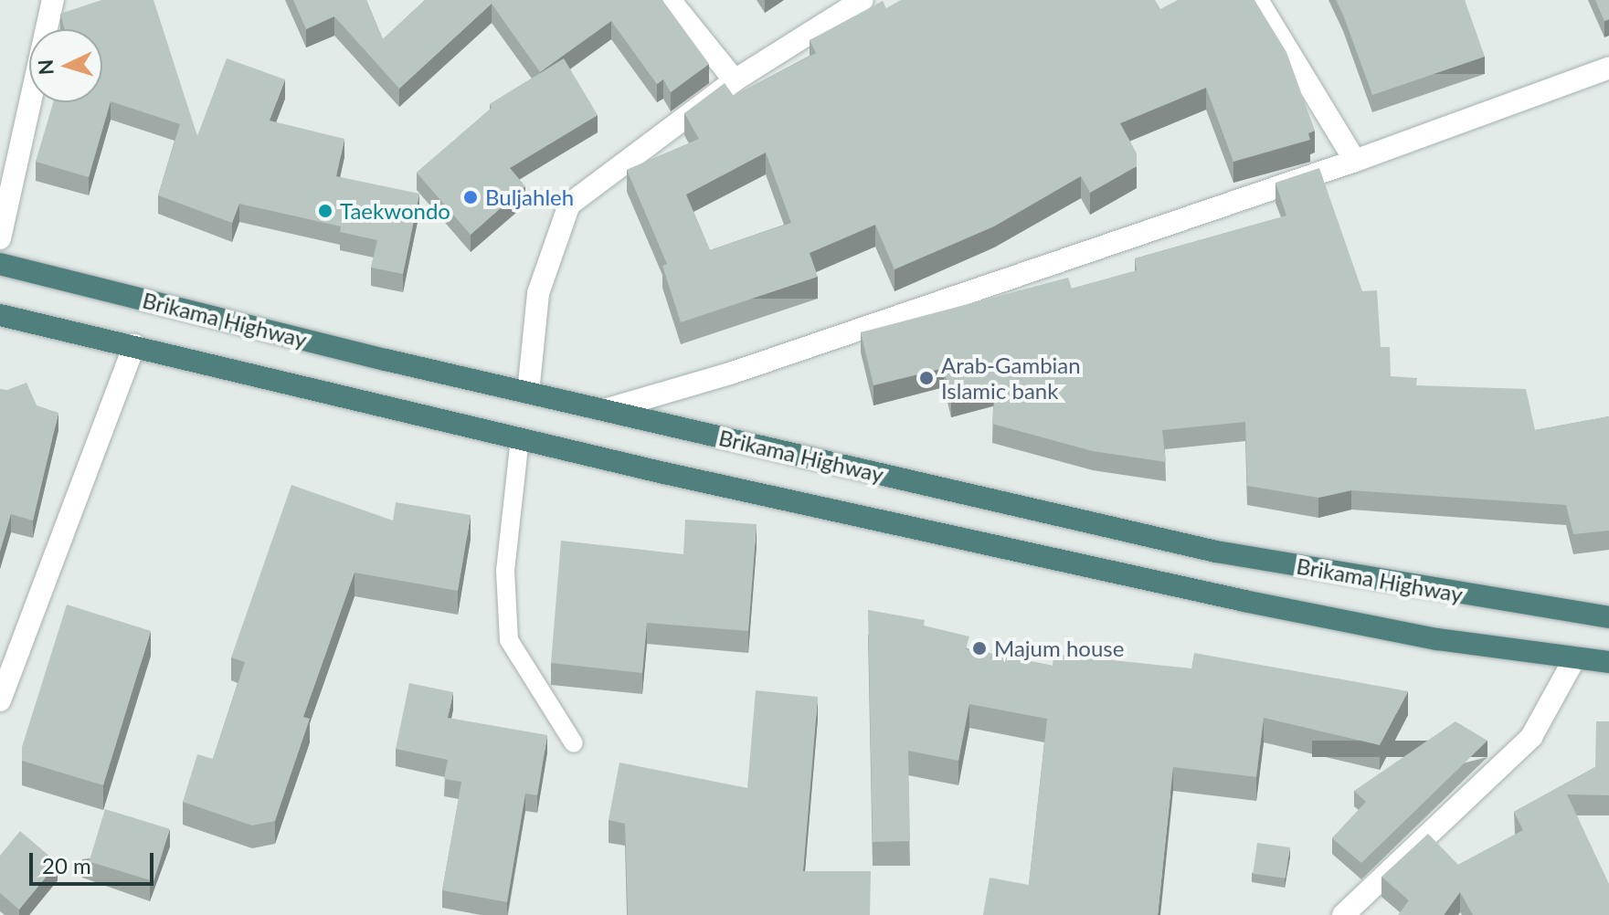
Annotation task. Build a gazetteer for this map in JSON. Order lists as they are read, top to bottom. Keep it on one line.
{"streets":{"highway":["Brikama Highway"]},"places":["Buljahleh","Taekwondo","Arab-Gambian Islamic bank","Majum house"],"scale_bar":"20 m","north":"left"}
